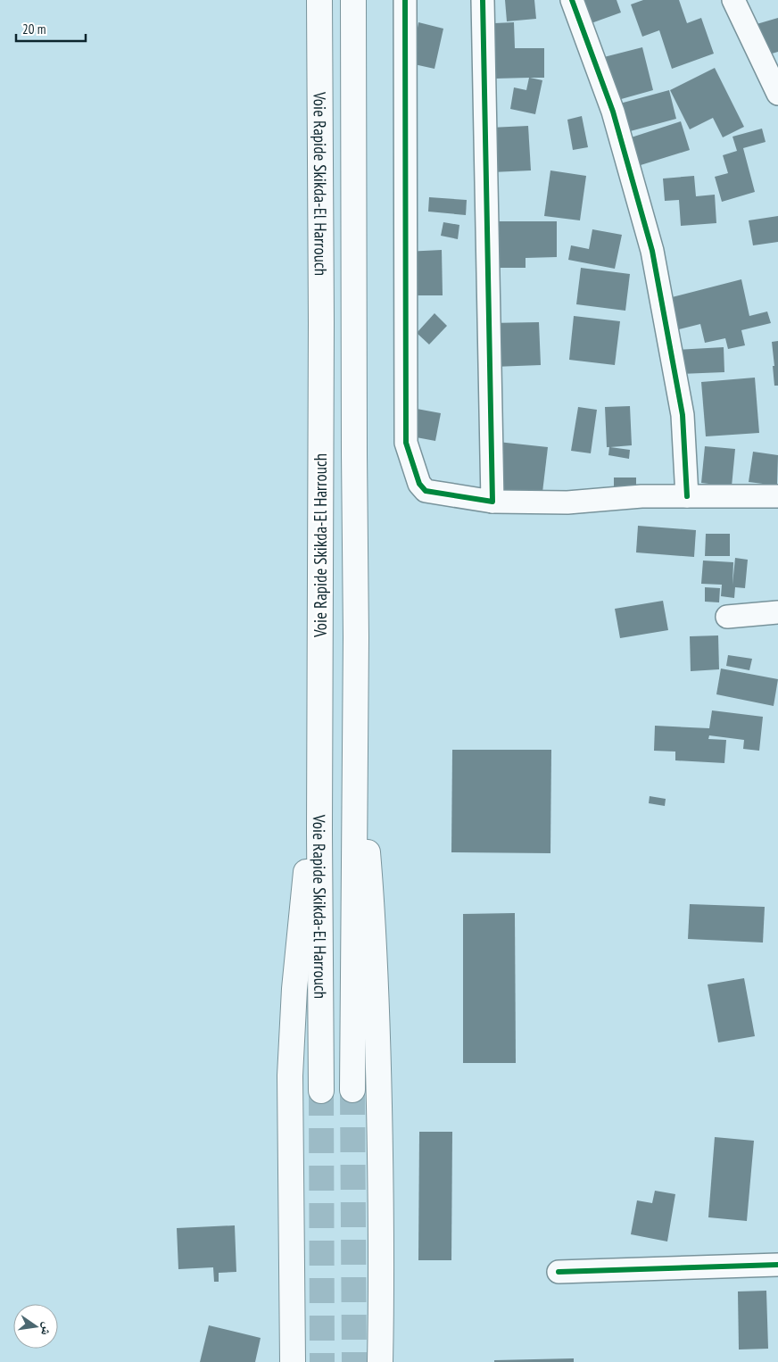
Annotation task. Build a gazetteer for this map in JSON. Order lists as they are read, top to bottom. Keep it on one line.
{"streets":{"highway":["Voie Rapide Skikda-El Harrouch"]},"scale_bar":"20 m","north":"right"}
